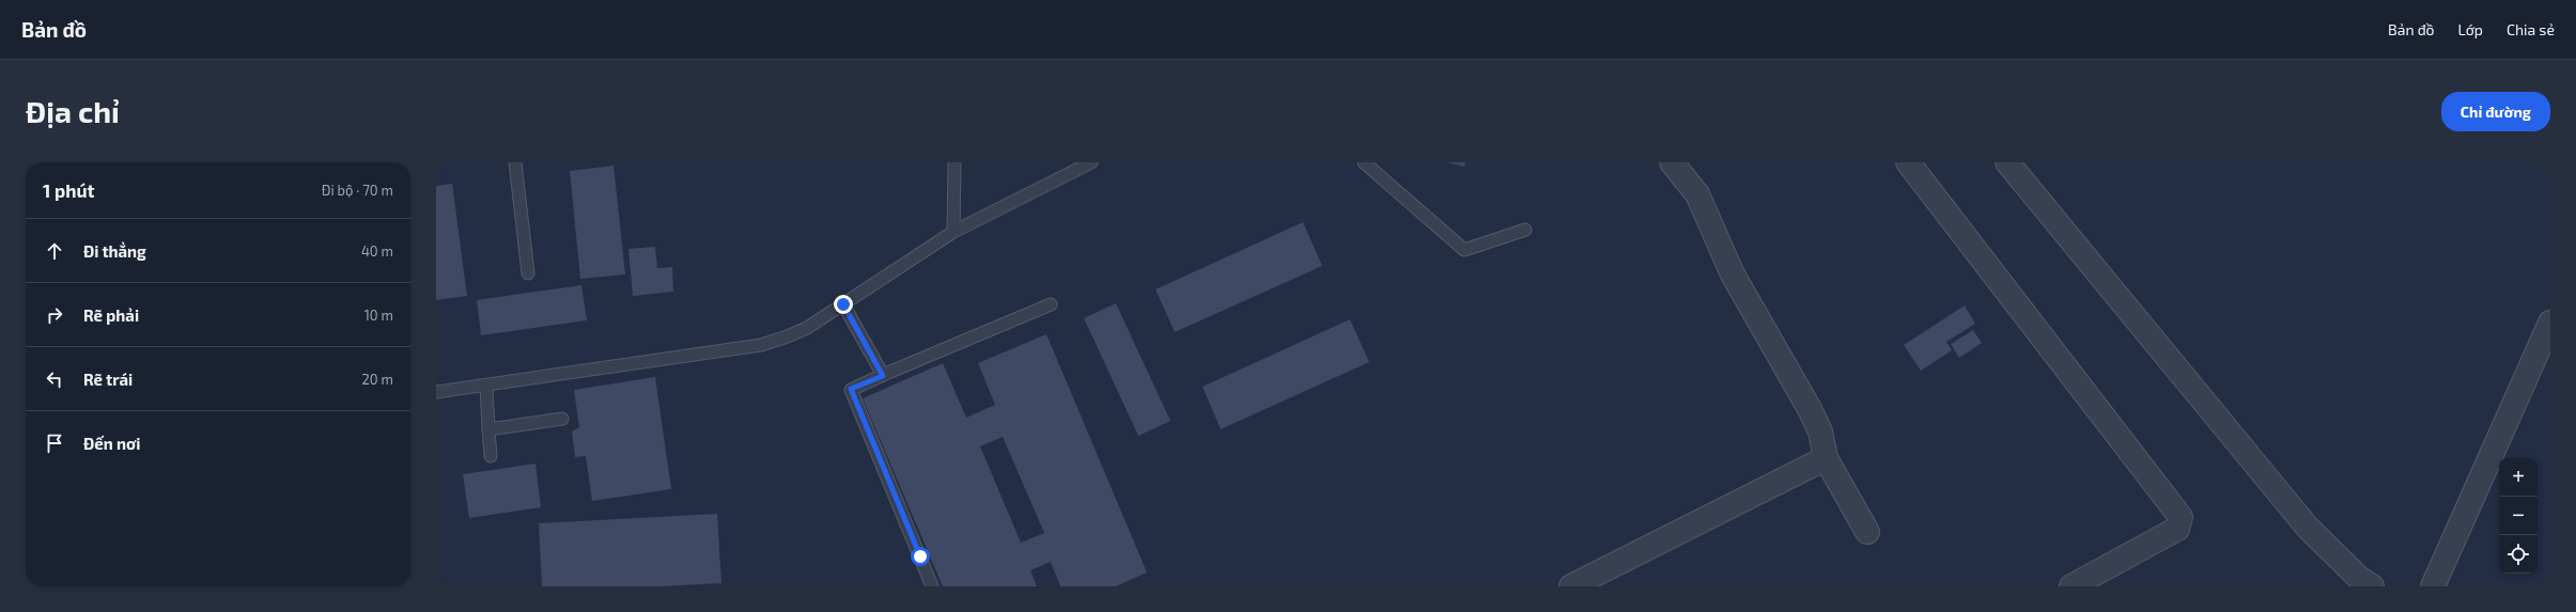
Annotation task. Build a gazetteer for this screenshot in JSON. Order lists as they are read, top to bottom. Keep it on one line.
{"page":{"header":"Bản đồ","nav":["Bản đồ","Lớp","Chia sẻ"],"buttons":"Chỉ đường","title":"Địa chỉ","heading":["1 phút","Đi bộ · 70 m"],"list":[["Đi thẳng","40 m"],["Rẽ phải","10 m"],["Rẽ trái","20 m"],"Đến nơi"],"map_buttons":["+","−"]}}
